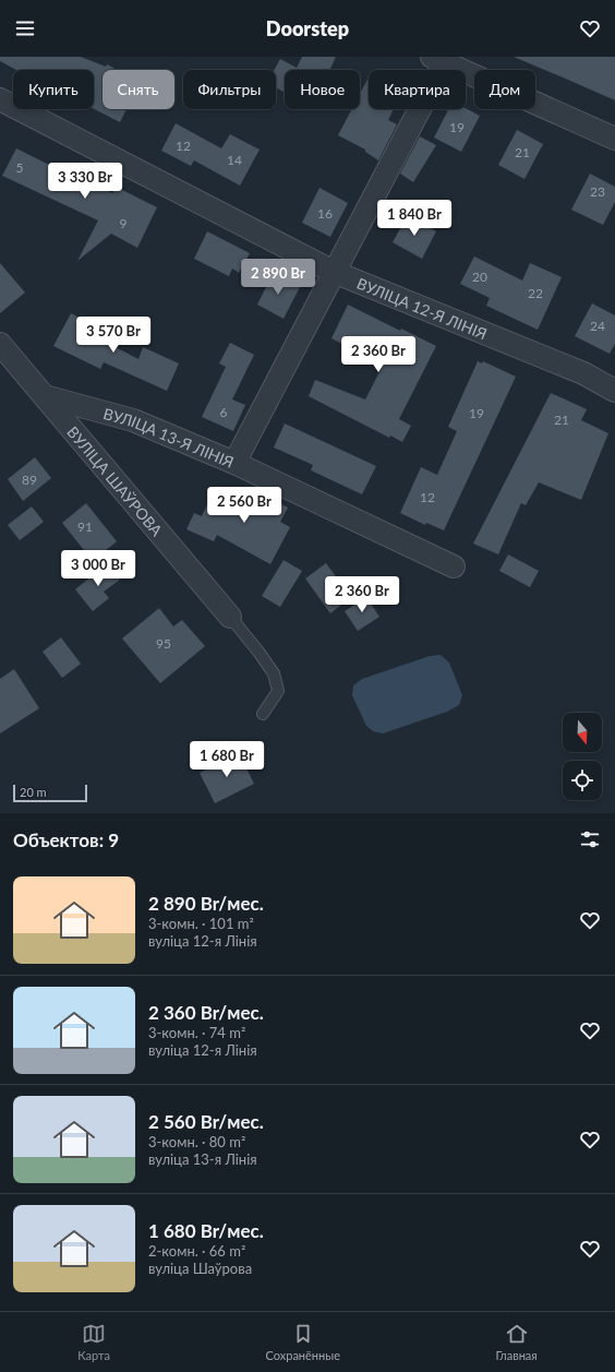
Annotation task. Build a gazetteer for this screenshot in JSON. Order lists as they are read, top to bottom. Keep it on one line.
{"streets":{"street":["ВУЛІЦА 12-Я ЛІНІЯ","ВУЛІЦА 13-Я ЛІНІЯ","ВУЛІЦА ШАЎРОВА"]},"crossings":[["ВУЛІЦА 13-Я ЛІНІЯ","ВУЛІЦА ШАЎРОВА"]],"house_numbers":["19","12","21","14","5","23","16","9","20","22","24","6","19","21","89","12","91","95"],"scale_bar":"20 m","north":"bottom","page":{"header":"Doorstep","chip":["Купить","Снять","Фильтры","Новое","Квартира","Дом"],"price":["3 330 Br","1 840 Br","2 890 Br","3 570 Br","2 360 Br","2 560 Br","3 000 Br","2 360 Br","1 680 Br"],"scale":"20 m","heading":"Объектов: 9","list":[{"name":"2 890 Br/мес.","note":"3-комн. · 101 m² · вуліца 12-я Лінія"},{"name":"2 360 Br/мес.","note":"3-комн. · 74 m² · вуліца 12-я Лінія"},{"name":"2 560 Br/мес.","note":"3-комн. · 80 m² · вуліца 13-я Лінія"},{"name":"1 680 Br/мес.","note":"2-комн. · 66 m² · вуліца Шаўрова"}],"tabs":["Карта","Сохранённые","Главная"]}}
